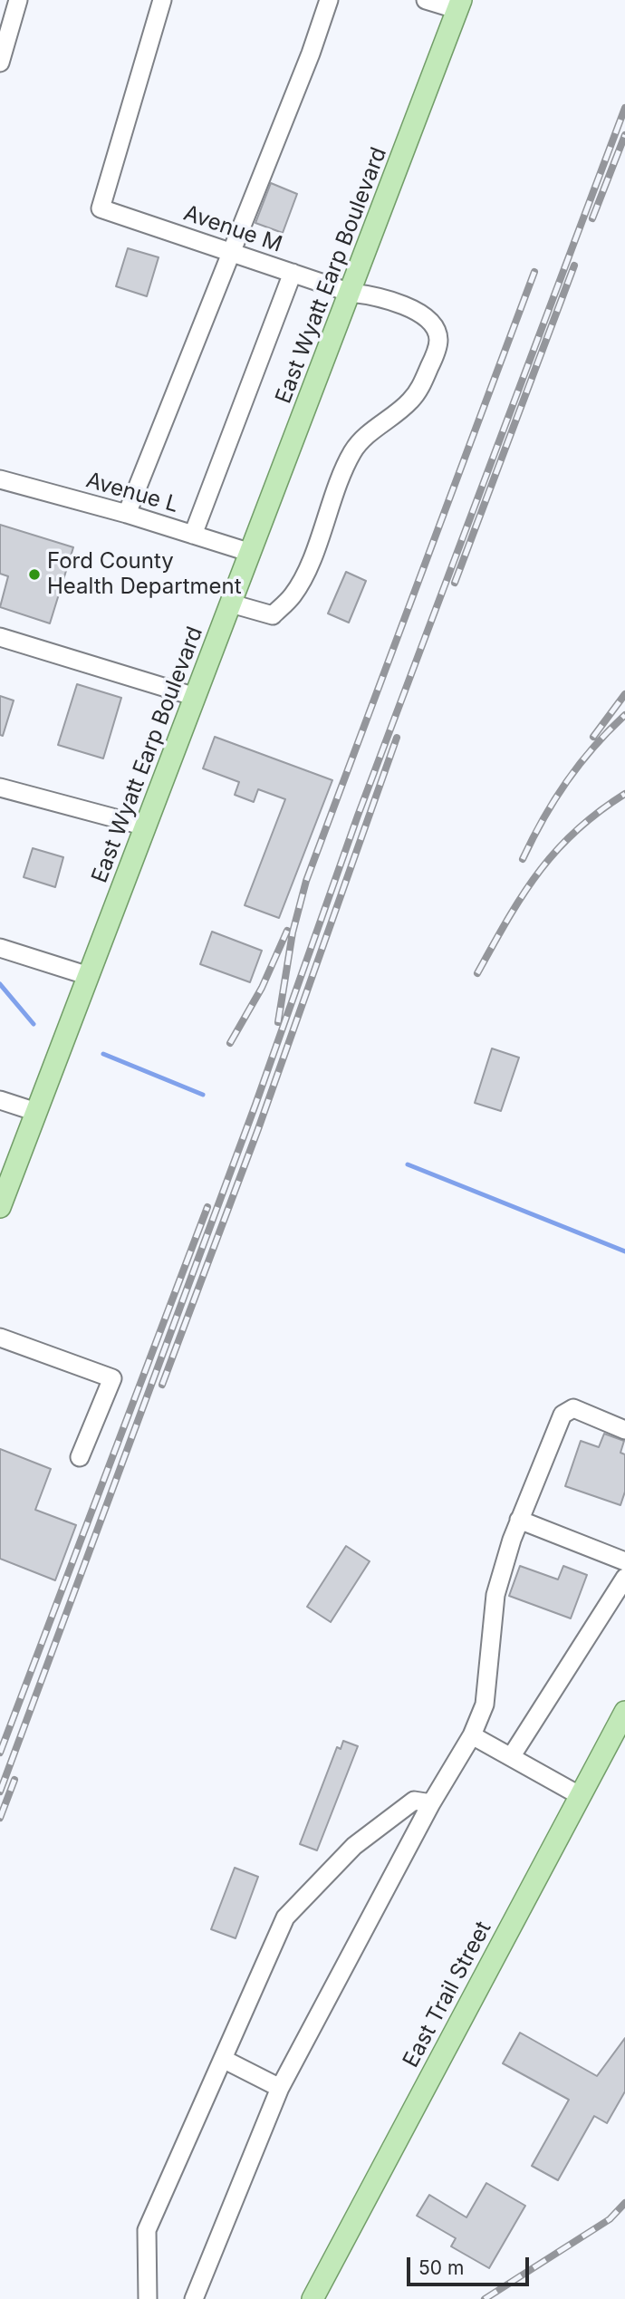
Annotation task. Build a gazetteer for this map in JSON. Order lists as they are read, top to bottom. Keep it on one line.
{"streets":{"main road":["East Wyatt Earp Boulevard","East Trail Street"],"street":["Avenue M","Avenue L"]},"crossings":[["Avenue M","East Wyatt Earp Boulevard"],["East Wyatt Earp Boulevard","Avenue L"]],"places":["Ford County Health Department"],"scale_bar":"50 m"}
